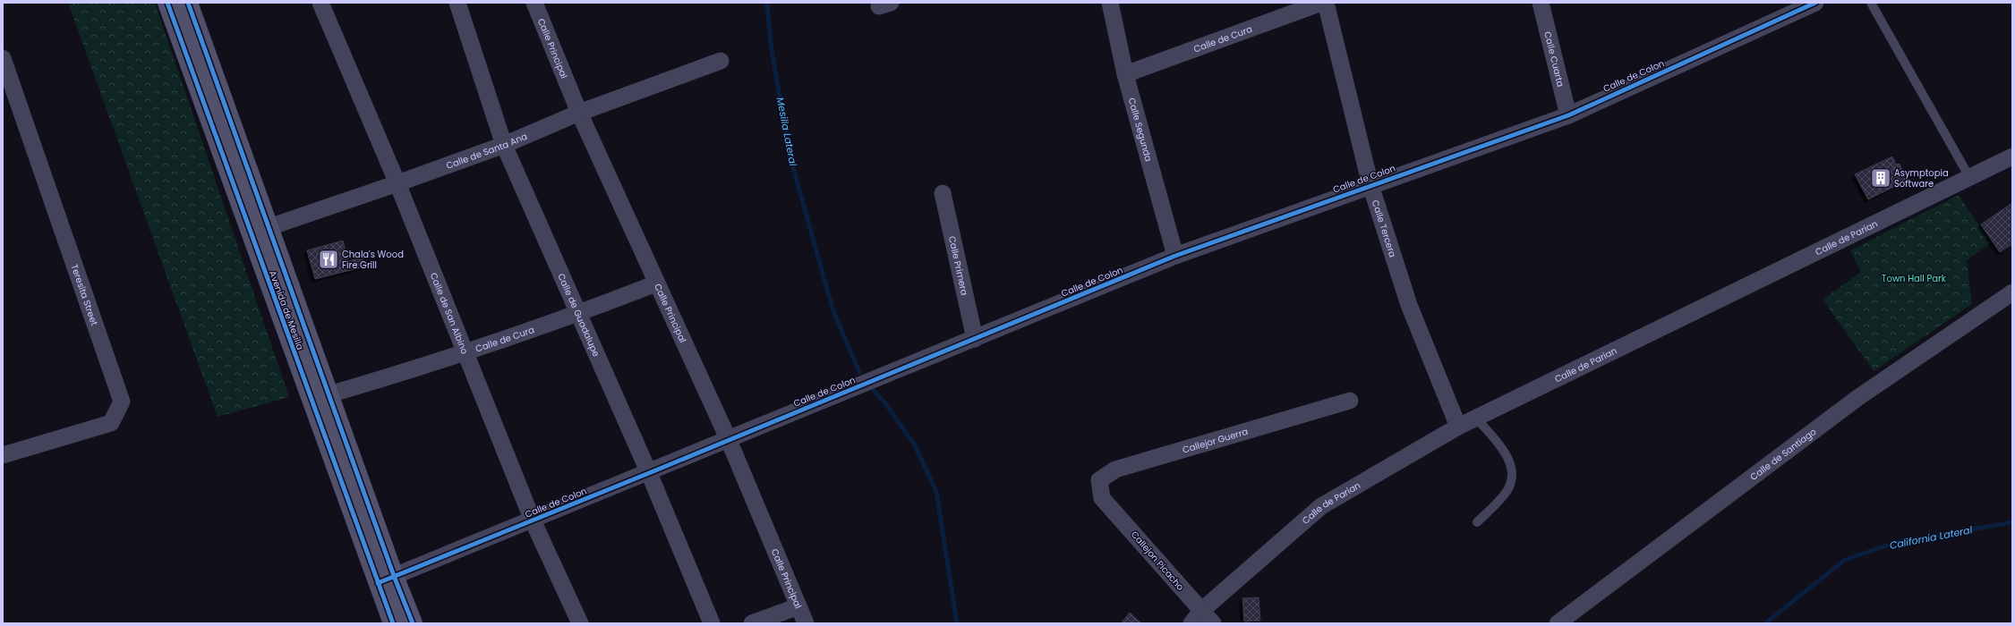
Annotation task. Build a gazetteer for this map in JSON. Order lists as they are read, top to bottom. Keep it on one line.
{"streets":{"main road":["Avenida de Mesilla"],"street":["Calle de Cura","Calle Principal","Calle Cuarta","Calle de Colon","Calle Segunda","Calle de Santa Ana","Calle Tercera","Calle de Parian","Calle Primera","Teresita Street","Calle de San Albino","Calle de Guadalupe","Callejor Guerra","Calle de Santiago","Callejon Picacho"]},"crossings":[["Calle de Cura","Calle Principal"],["Calle de Cura","Calle Segunda"],["Calle de Cura","Avenida de Mesilla"],["Calle de Cura","Calle de San Albino"],["Calle de Cura","Calle de Guadalupe"],["Calle Principal","Calle de Colon"],["Calle Principal","Calle de Santa Ana"],["Calle Cuarta","Calle de Colon"],["Calle de Colon","Calle Segunda"],["Calle de Colon","Calle Tercera"],["Calle de Colon","Calle Primera"],["Calle de Colon","Avenida de Mesilla"],["Calle de Colon","Calle de San Albino"],["Calle de Colon","Calle de Guadalupe"],["Calle de Santa Ana","Avenida de Mesilla"],["Calle de Santa Ana","Calle de San Albino"],["Calle de Santa Ana","Calle de Guadalupe"],["Calle Tercera","Calle de Parian"],["Calle de Parian","Callejon Picacho"],["Callejor Guerra","Callejon Picacho"]],"water":["Mesilla Lateral","California Lateral"],"parks":["Town Hall Park"],"places":{"building":["Asymptopia Software"],"restaurant":["Chala's Wood Fire Grill"]}}
